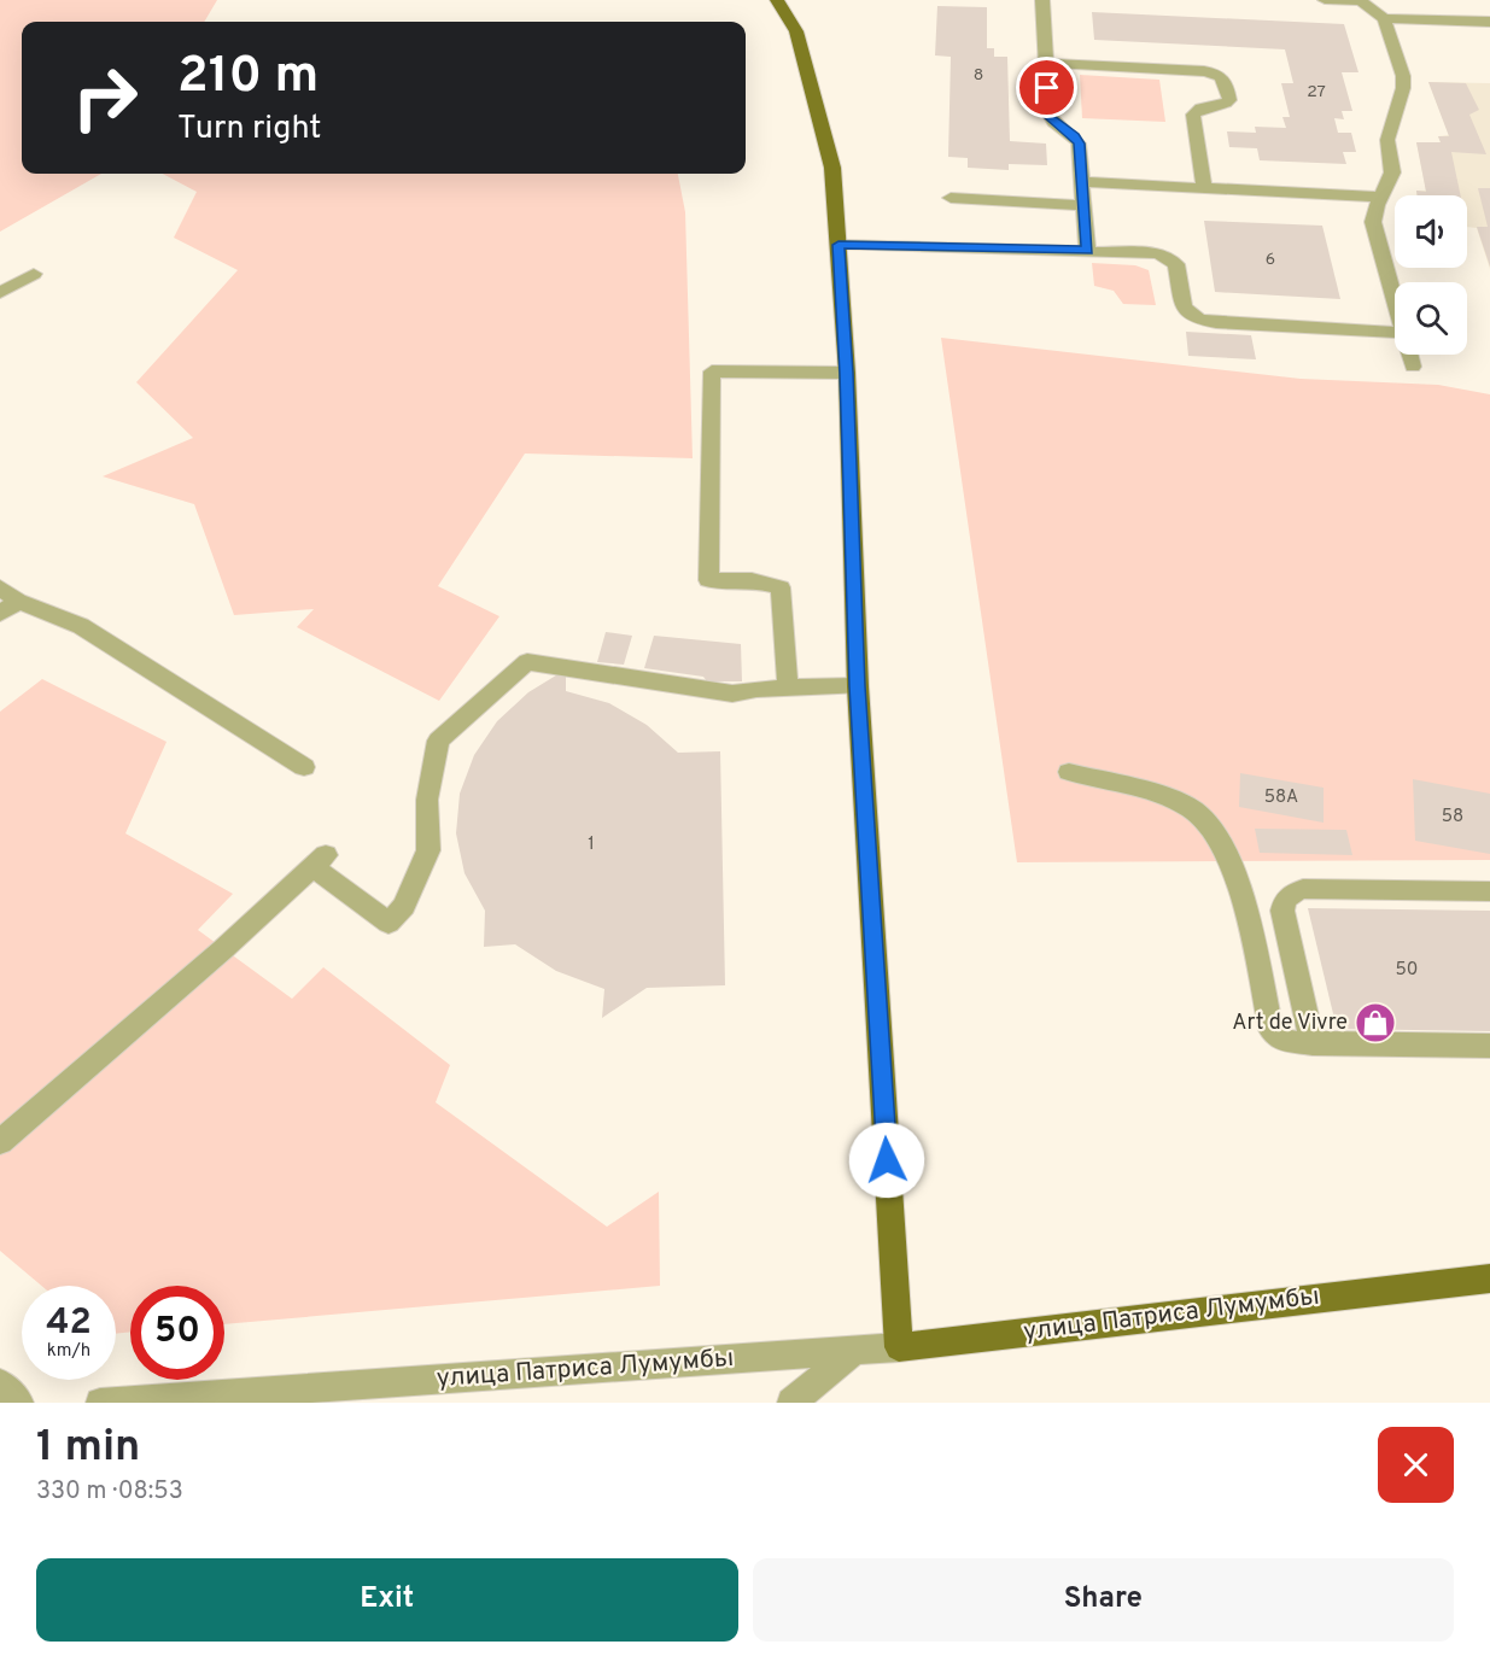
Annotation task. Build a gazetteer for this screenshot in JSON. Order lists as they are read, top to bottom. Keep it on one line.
{"streets":{"main road":["улица Патриса Лумумбы"]},"places":{"shop":["Art de Vivre"]},"house_numbers":["8","27","6","58А","58","1","50"],"page":{"turn":["210 m","Turn right"],"speed":"42 km/h","limit":"50","heading":["1 min","330 m · 08:53"],"buttons":["Exit","Share"]}}
